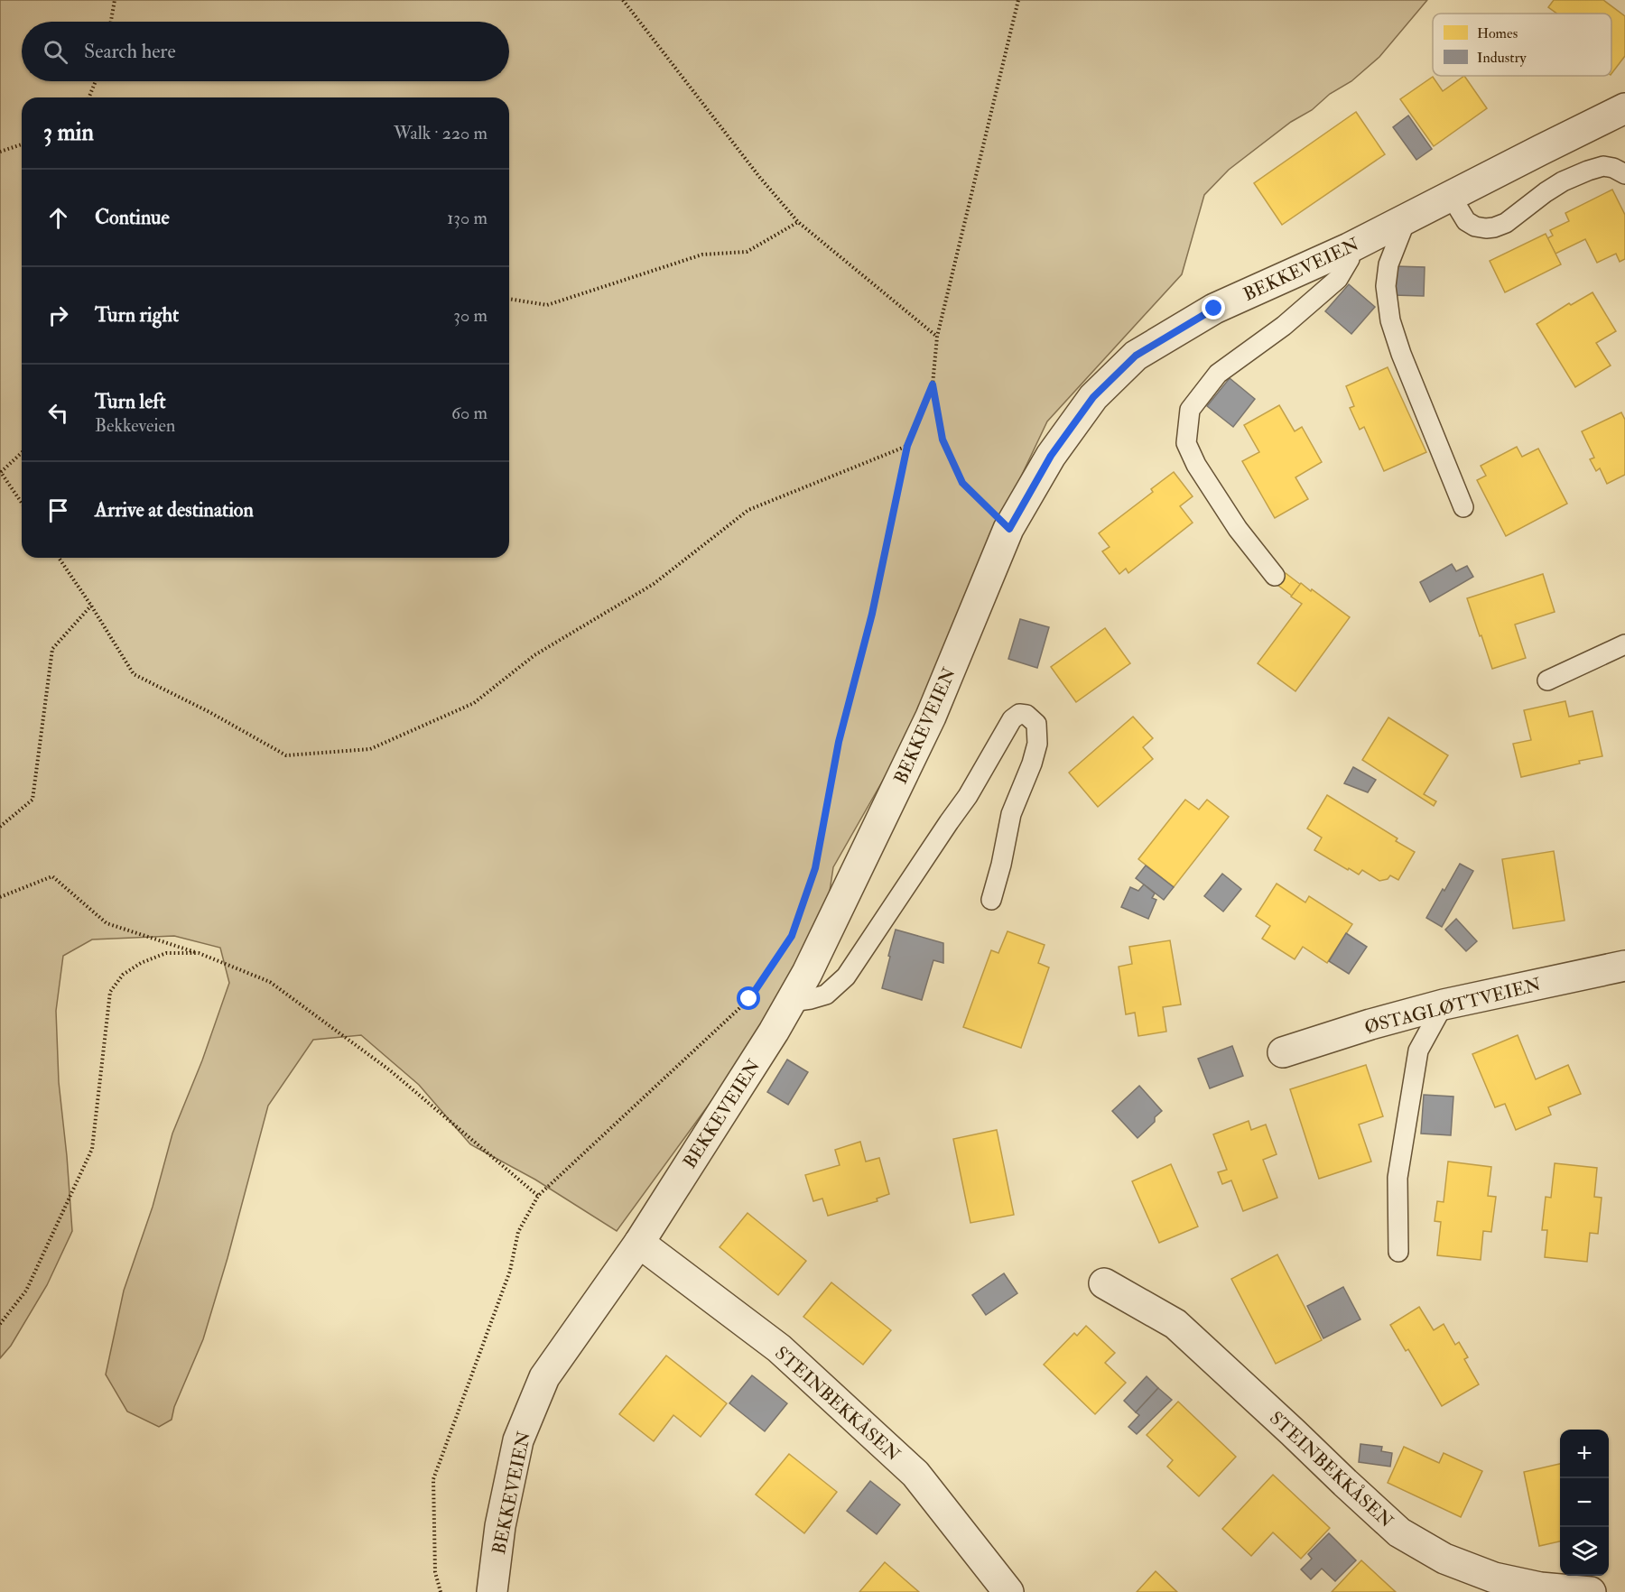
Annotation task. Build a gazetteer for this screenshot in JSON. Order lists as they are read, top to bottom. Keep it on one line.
{"streets":{"street":["BEKKEVEIEN","ØSTAGLØTTVEIEN","STEINBEKKÅSEN"]},"crossings":[["BEKKEVEIEN","STEINBEKKÅSEN"]],"legend":["Homes","Industry"],"page":{"search":"Search here","heading":["3 min","Walk · 220 m"],"list":[["Continue","130 m"],["Turn right","30 m"],["Turn left","Bekkeveien","60 m"],"Arrive at destination"],"map_buttons":["+","−"]}}
